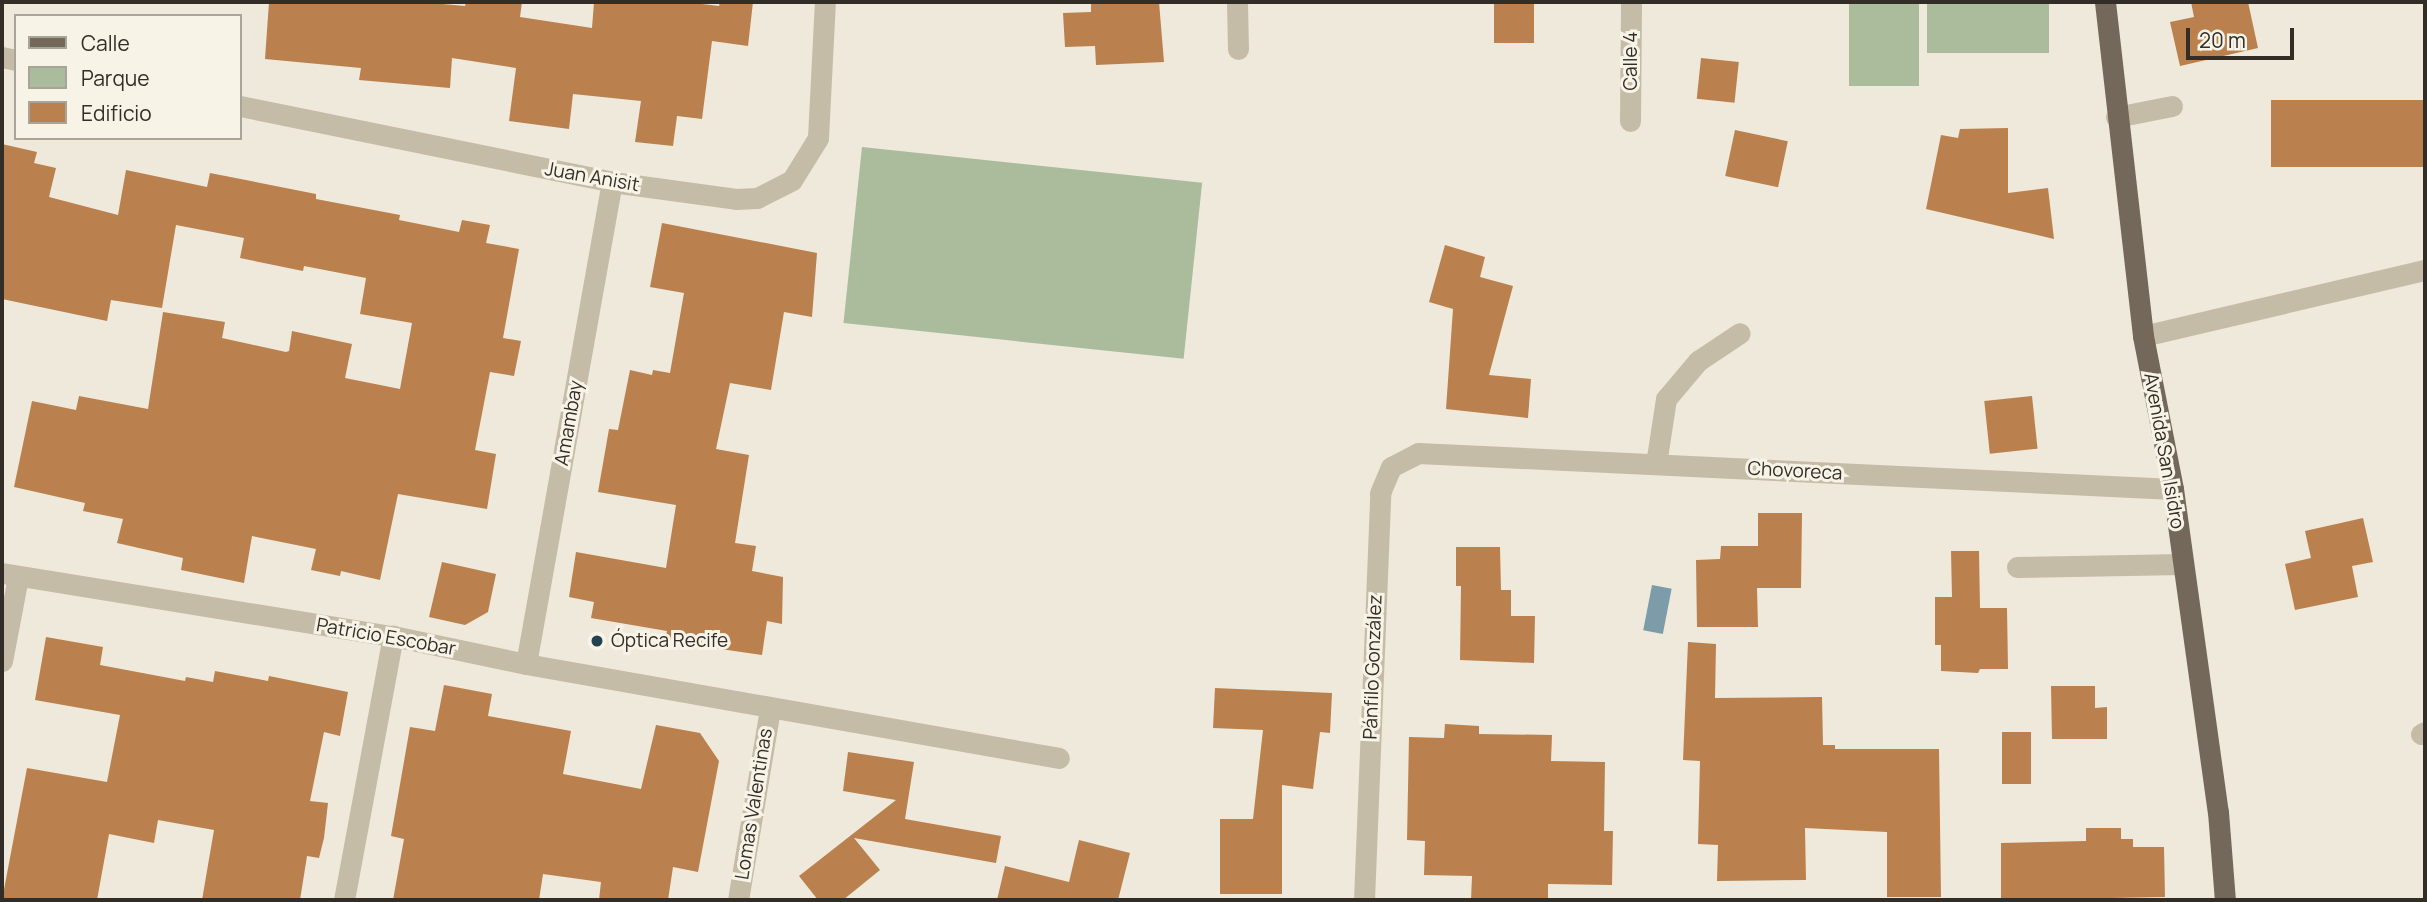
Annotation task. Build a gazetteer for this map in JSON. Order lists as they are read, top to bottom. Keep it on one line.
{"streets":{"main road":["Avenida San Isidro"],"street":["Calle 4","Juan Anisit","Amambay","Chovoreca","Patricio Escobar","Pánfilo González","Lomas Valentinas"]},"crossings":[["Juan Anisit","Amambay"],["Amambay","Patricio Escobar"],["Avenida San Isidro","Chovoreca"],["Chovoreca","Pánfilo González"],["Patricio Escobar","Lomas Valentinas"]],"places":["Óptica Recife"],"legend":["Calle","Parque","Edificio"],"scale_bar":"20 m"}
